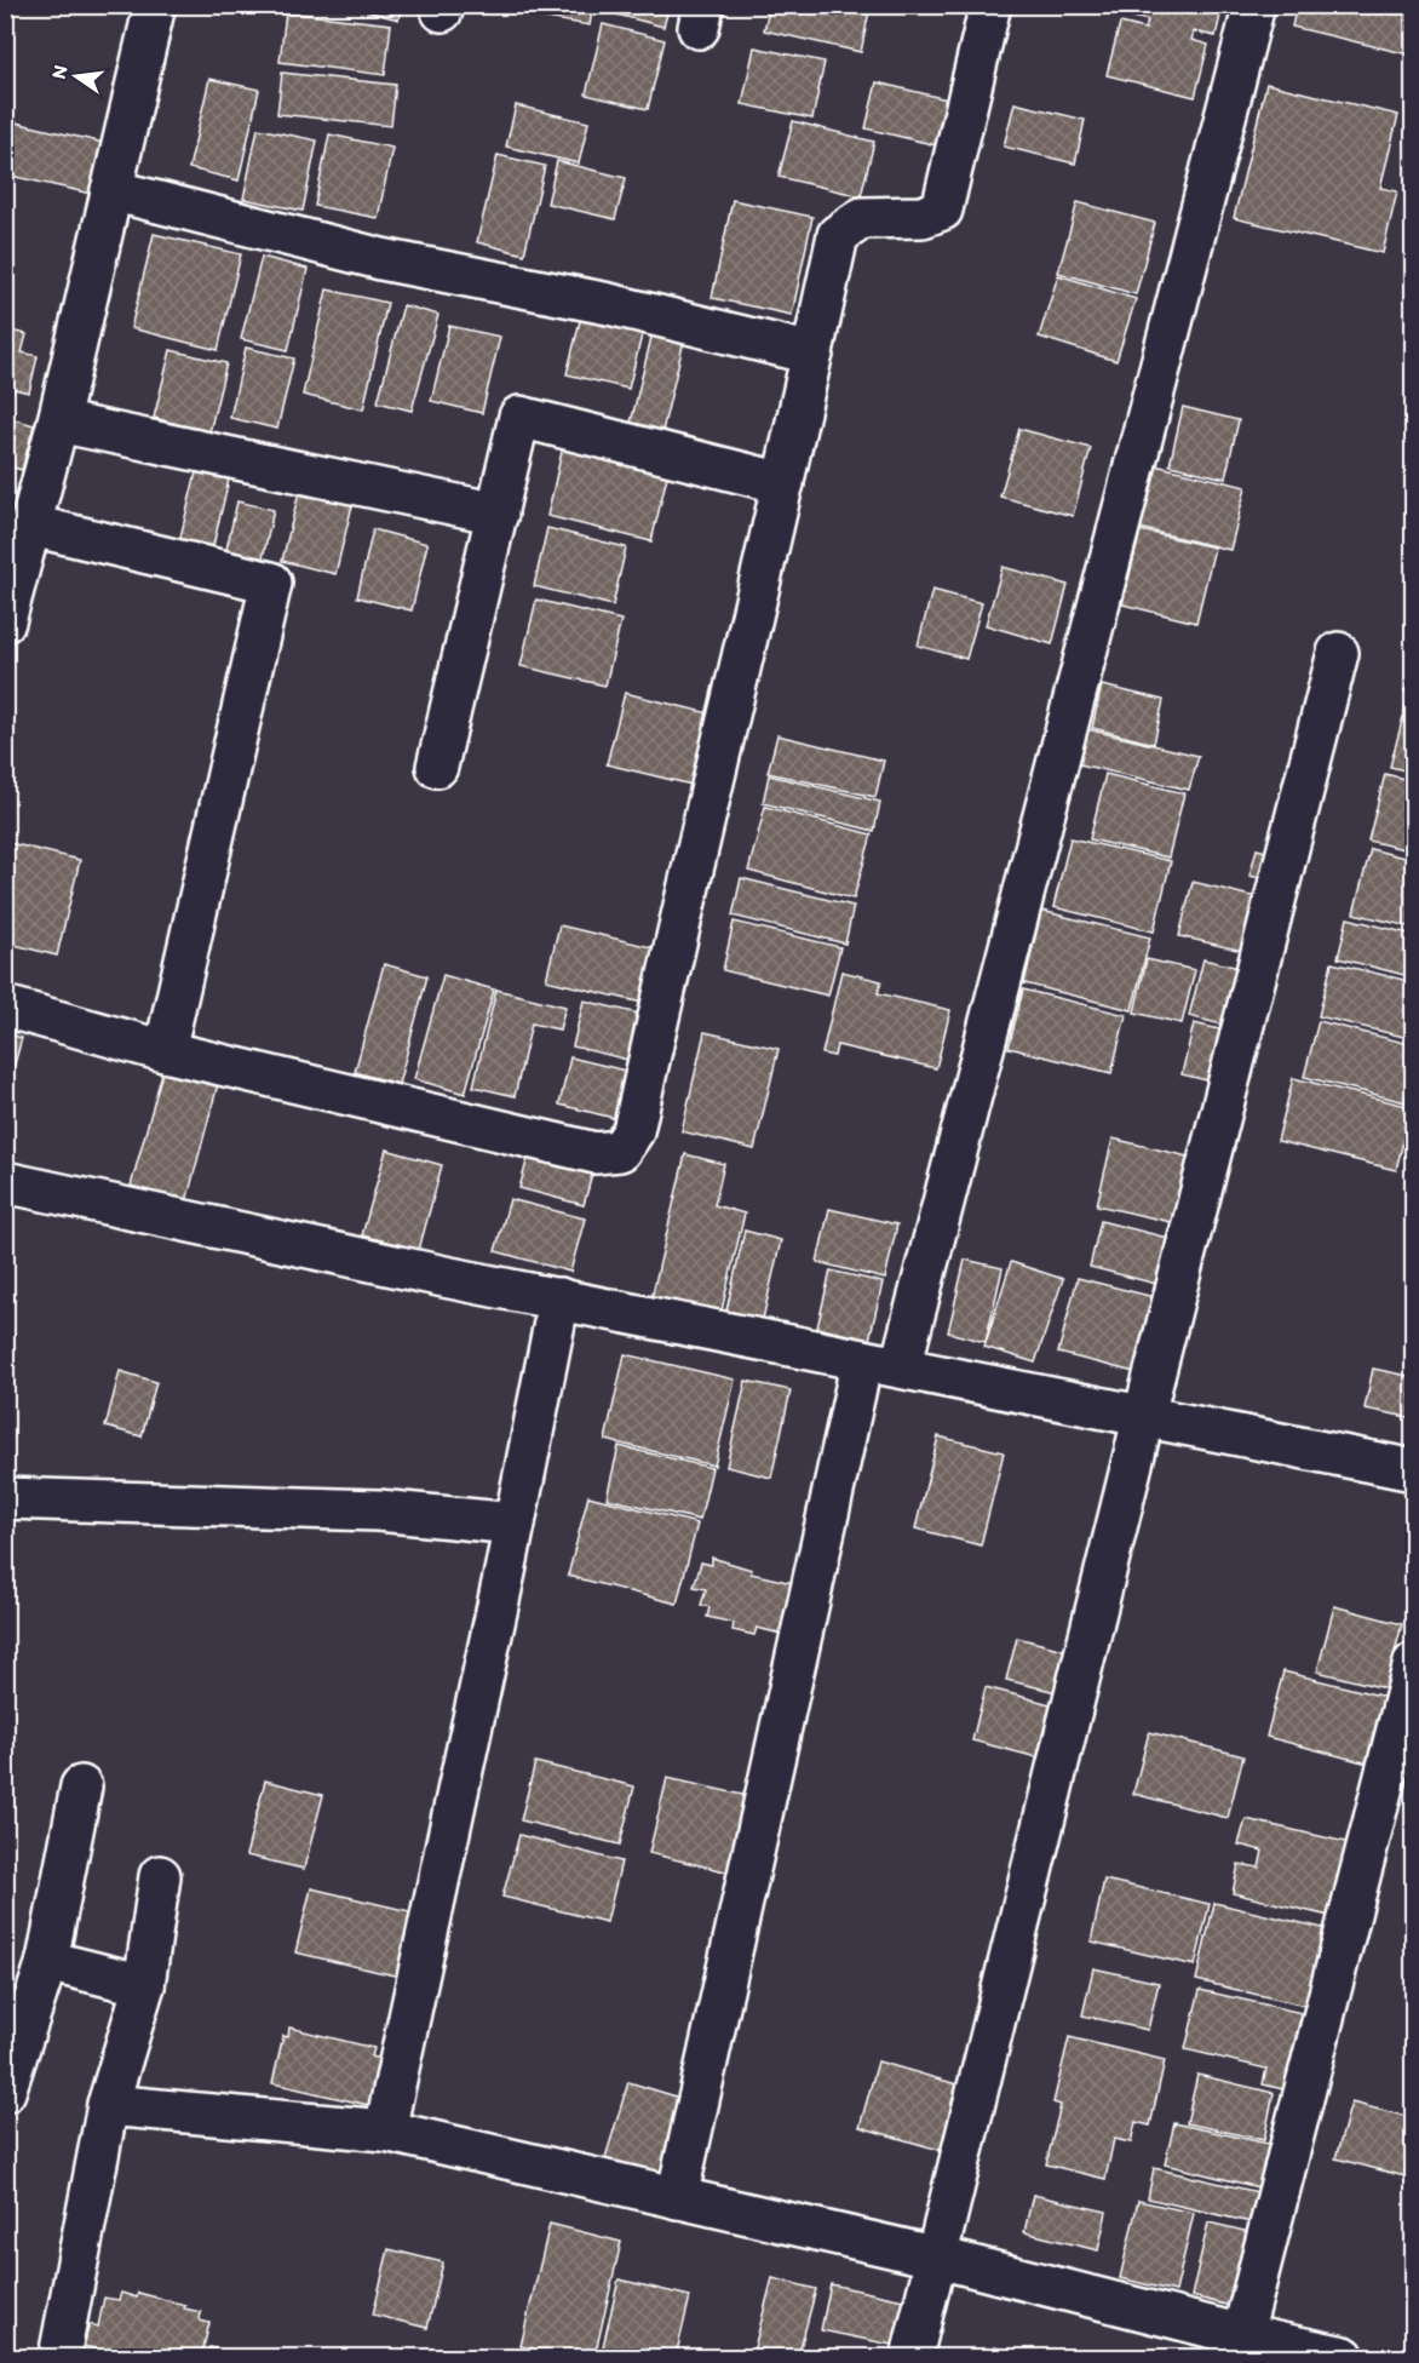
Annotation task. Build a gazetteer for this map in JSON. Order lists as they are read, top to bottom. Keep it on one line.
{"north":"left"}
